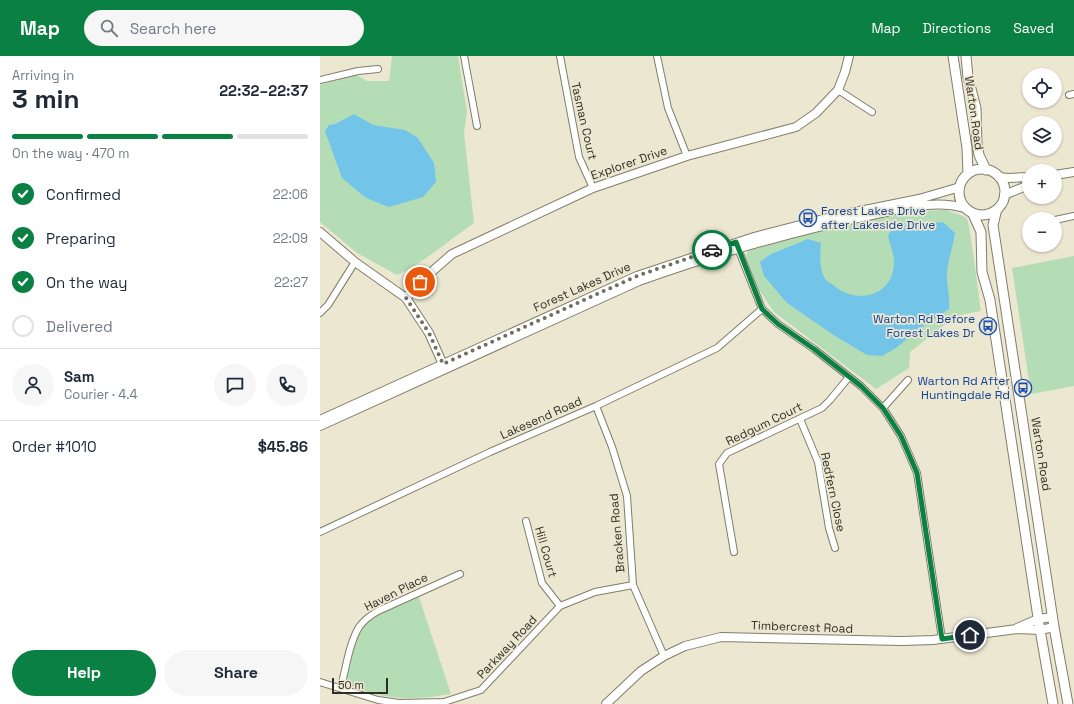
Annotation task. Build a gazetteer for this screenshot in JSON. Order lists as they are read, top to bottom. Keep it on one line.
{"streets":{"main road":["Warton Road"],"street":["Tasman Court","Explorer Drive","Forest Lakes Drive","Lakesend Road","Redgum Court","Redfern Close","Bracken Road","Hill Court","Haven Place","Timbercrest Road","Parkway Road"]},"crossings":[["Warton Road","Forest Lakes Drive"],["Warton Road","Timbercrest Road"],["Tasman Court","Explorer Drive"],["Lakesend Road","Bracken Road"],["Redgum Court","Redfern Close"],["Bracken Road","Timbercrest Road"],["Bracken Road","Parkway Road"],["Hill Court","Parkway Road"],["Haven Place","Parkway Road"]],"places":{"bus stop":["Forest Lakes Drive after Lakeside Drive","Warton Rd Before Forest Lakes Dr","Warton Rd After Huntingdale Rd"]},"scale_bar":"50 m","page":{"header":"Map","search":"Search here","nav":["Map","Directions","Saved"],"heading":["3 min","Arriving in","22:32–22:37"],"panel":["Sam","Courier · 4.4","Order #1010","$45.86"],"map_buttons":["+","−"],"bar":"On the way · 470 m","list":[["Confirmed","22:06"],["Preparing","22:09"],["On the way","22:27"],"Delivered"],"buttons":["Help","Share"],"scale":"50 m"}}
